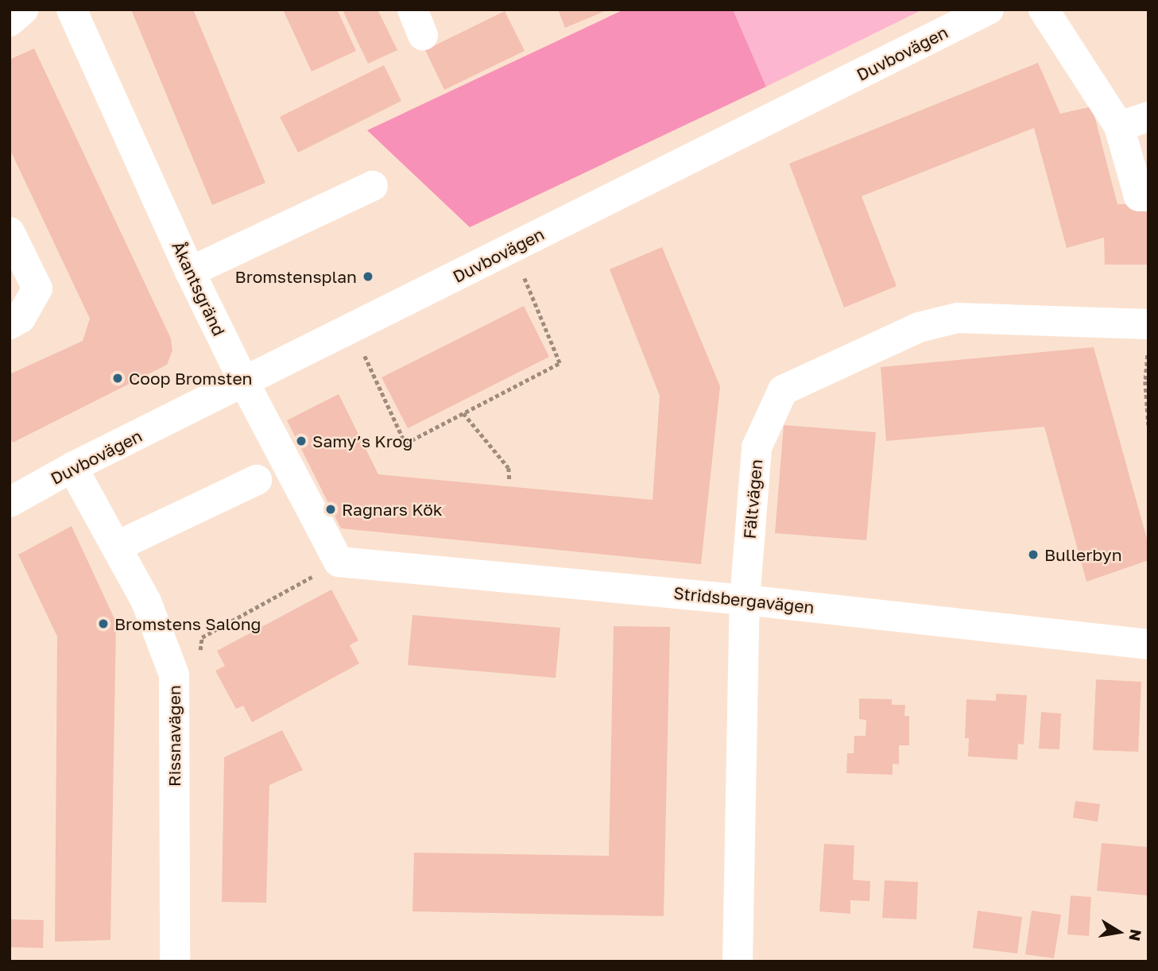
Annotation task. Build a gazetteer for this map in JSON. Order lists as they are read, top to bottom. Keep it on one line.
{"streets":{"street":["Duvbovägen","Åkantsgränd","Fältvägen","Stridsbergavägen","Rissnavägen"]},"crossings":[["Duvbovägen","Åkantsgränd"],["Duvbovägen","Rissnavägen"],["Åkantsgränd","Stridsbergavägen"],["Fältvägen","Stridsbergavägen"]],"places":["Bromstensplan","Coop Bromsten","Samy’s Krog","Ragnars Kök","Bullerbyn","Bromstens Salong"],"north":"right"}
